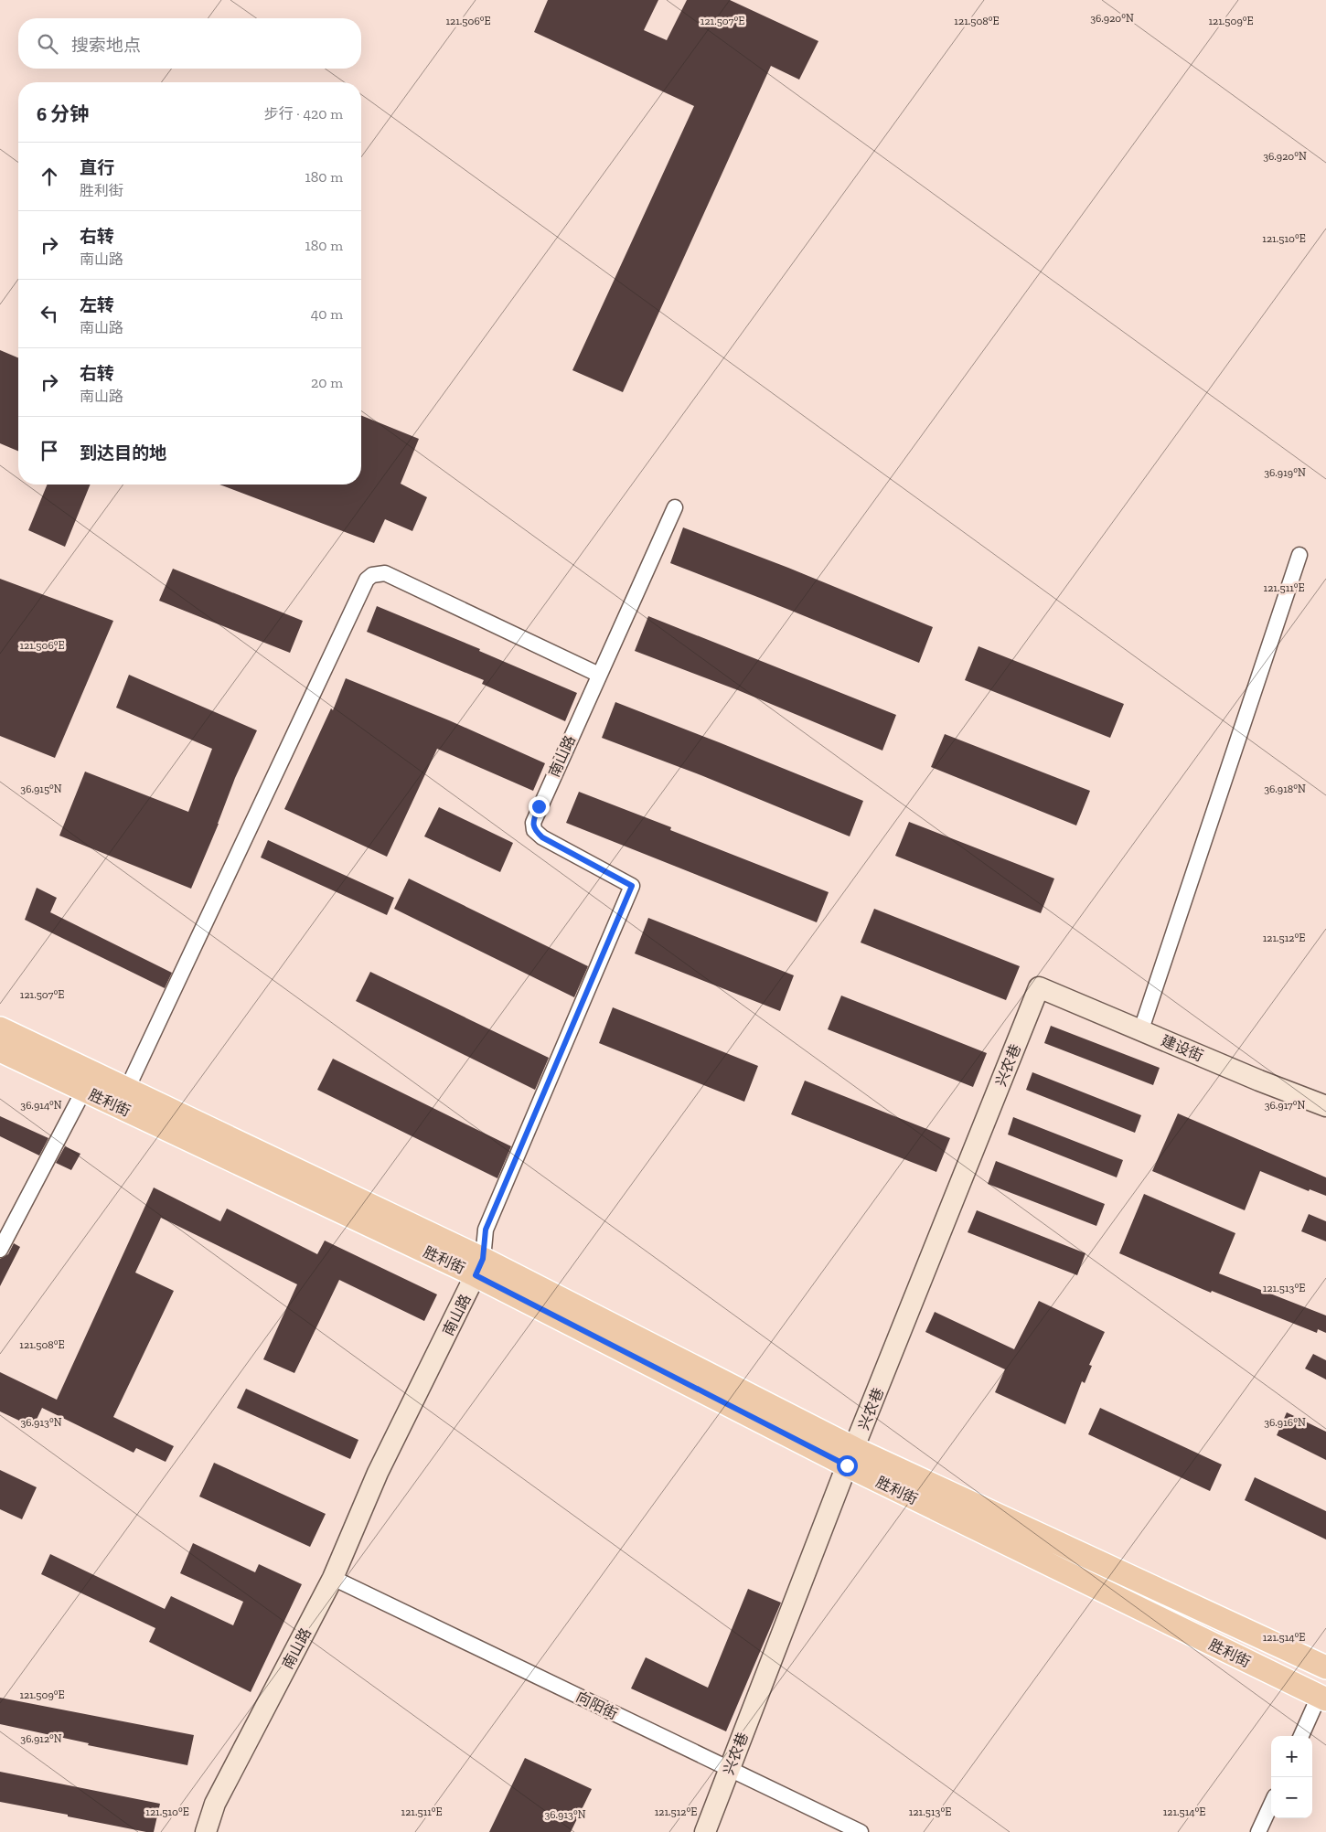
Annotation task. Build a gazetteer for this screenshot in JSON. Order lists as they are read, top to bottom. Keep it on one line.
{"streets":{"main road":["胜利街"],"street":["南山路","建设街","兴农巷","向阳街"]},"crossings":[["南山路","胜利街"],["南山路","向阳街"],["建设街","兴农巷"],["兴农巷","胜利街"],["兴农巷","向阳街"]],"page":{"search":"搜索地点","heading":["6 分钟","步行 · 420 m"],"list":[["直行","胜利街","180 m"],["右转","南山路","180 m"],["左转","南山路","40 m"],["右转","南山路","20 m"],"到达目的地"],"map_buttons":["+","−"]},"coordinates":["36.920°N","121.506°E","121.507°E","121.508°E","121.509°E","121.510°E","36.919°N","121.511°E","36.915°N","36.918°N","121.512°E","36.914°N","36.917°N","121.513°E","36.913°N","36.916°N","121.514°E","36.912°N"]}
